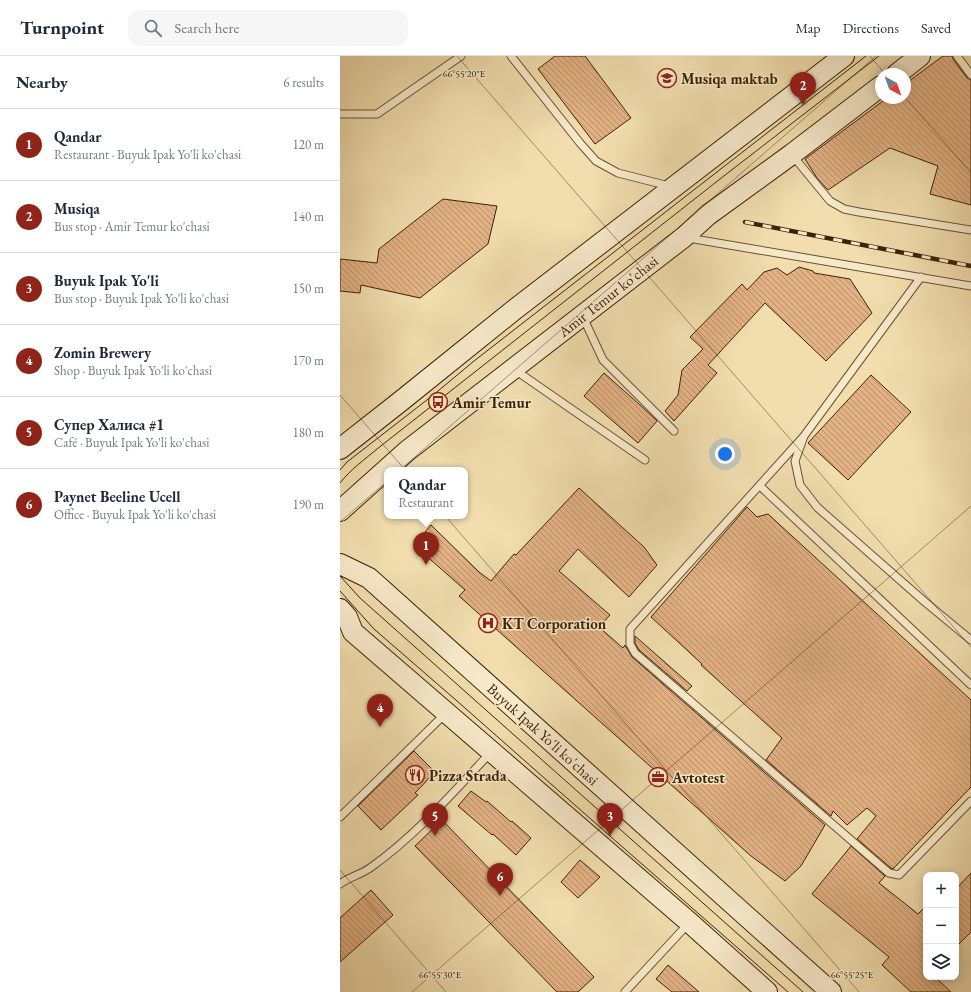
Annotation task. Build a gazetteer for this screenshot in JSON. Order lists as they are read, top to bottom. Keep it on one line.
{"streets":{"main road":["Amir Temur ko'chasi","Buyuk Ipak Yo'li ko'chasi"]},"places":{"school or university":["Musiqa maktab"],"bus stop":["Amir Temur"],"hospital":["KT Corporation"],"restaurant":["Pizza Strada"],"office":["Avtotest"]},"north":"bottom right","page":{"header":"Turnpoint","search":"Search here","nav":["Map","Directions","Saved"],"heading":["Nearby","6 results"],"pins":["2","1","4","3","5","6"],"list":[{"mark":"1","name":"Qandar","note":"Restaurant · Buyuk Ipak Yo'li ko'chasi","value":"120 m"},{"mark":"2","name":"Musiqa","note":"Bus stop · Amir Temur ko'chasi","value":"140 m"},{"mark":"3","name":"Buyuk Ipak Yo'li","note":"Bus stop · Buyuk Ipak Yo'li ko'chasi","value":"150 m"},{"mark":"4","name":"Zomin Brewery","note":"Shop · Buyuk Ipak Yo'li ko'chasi","value":"170 m"},{"mark":"5","name":"Супер Халиса #1","note":"Café · Buyuk Ipak Yo'li ko'chasi","value":"180 m"},{"mark":"6","name":"Paynet Beeline Ucell","note":"Office · Buyuk Ipak Yo'li ko'chasi","value":"190 m"}],"popup":["Qandar","Restaurant"],"map_buttons":["+","−"]},"coordinates":["66°55'20\"E","66°55'30\"E","66°55'25\"E"]}
